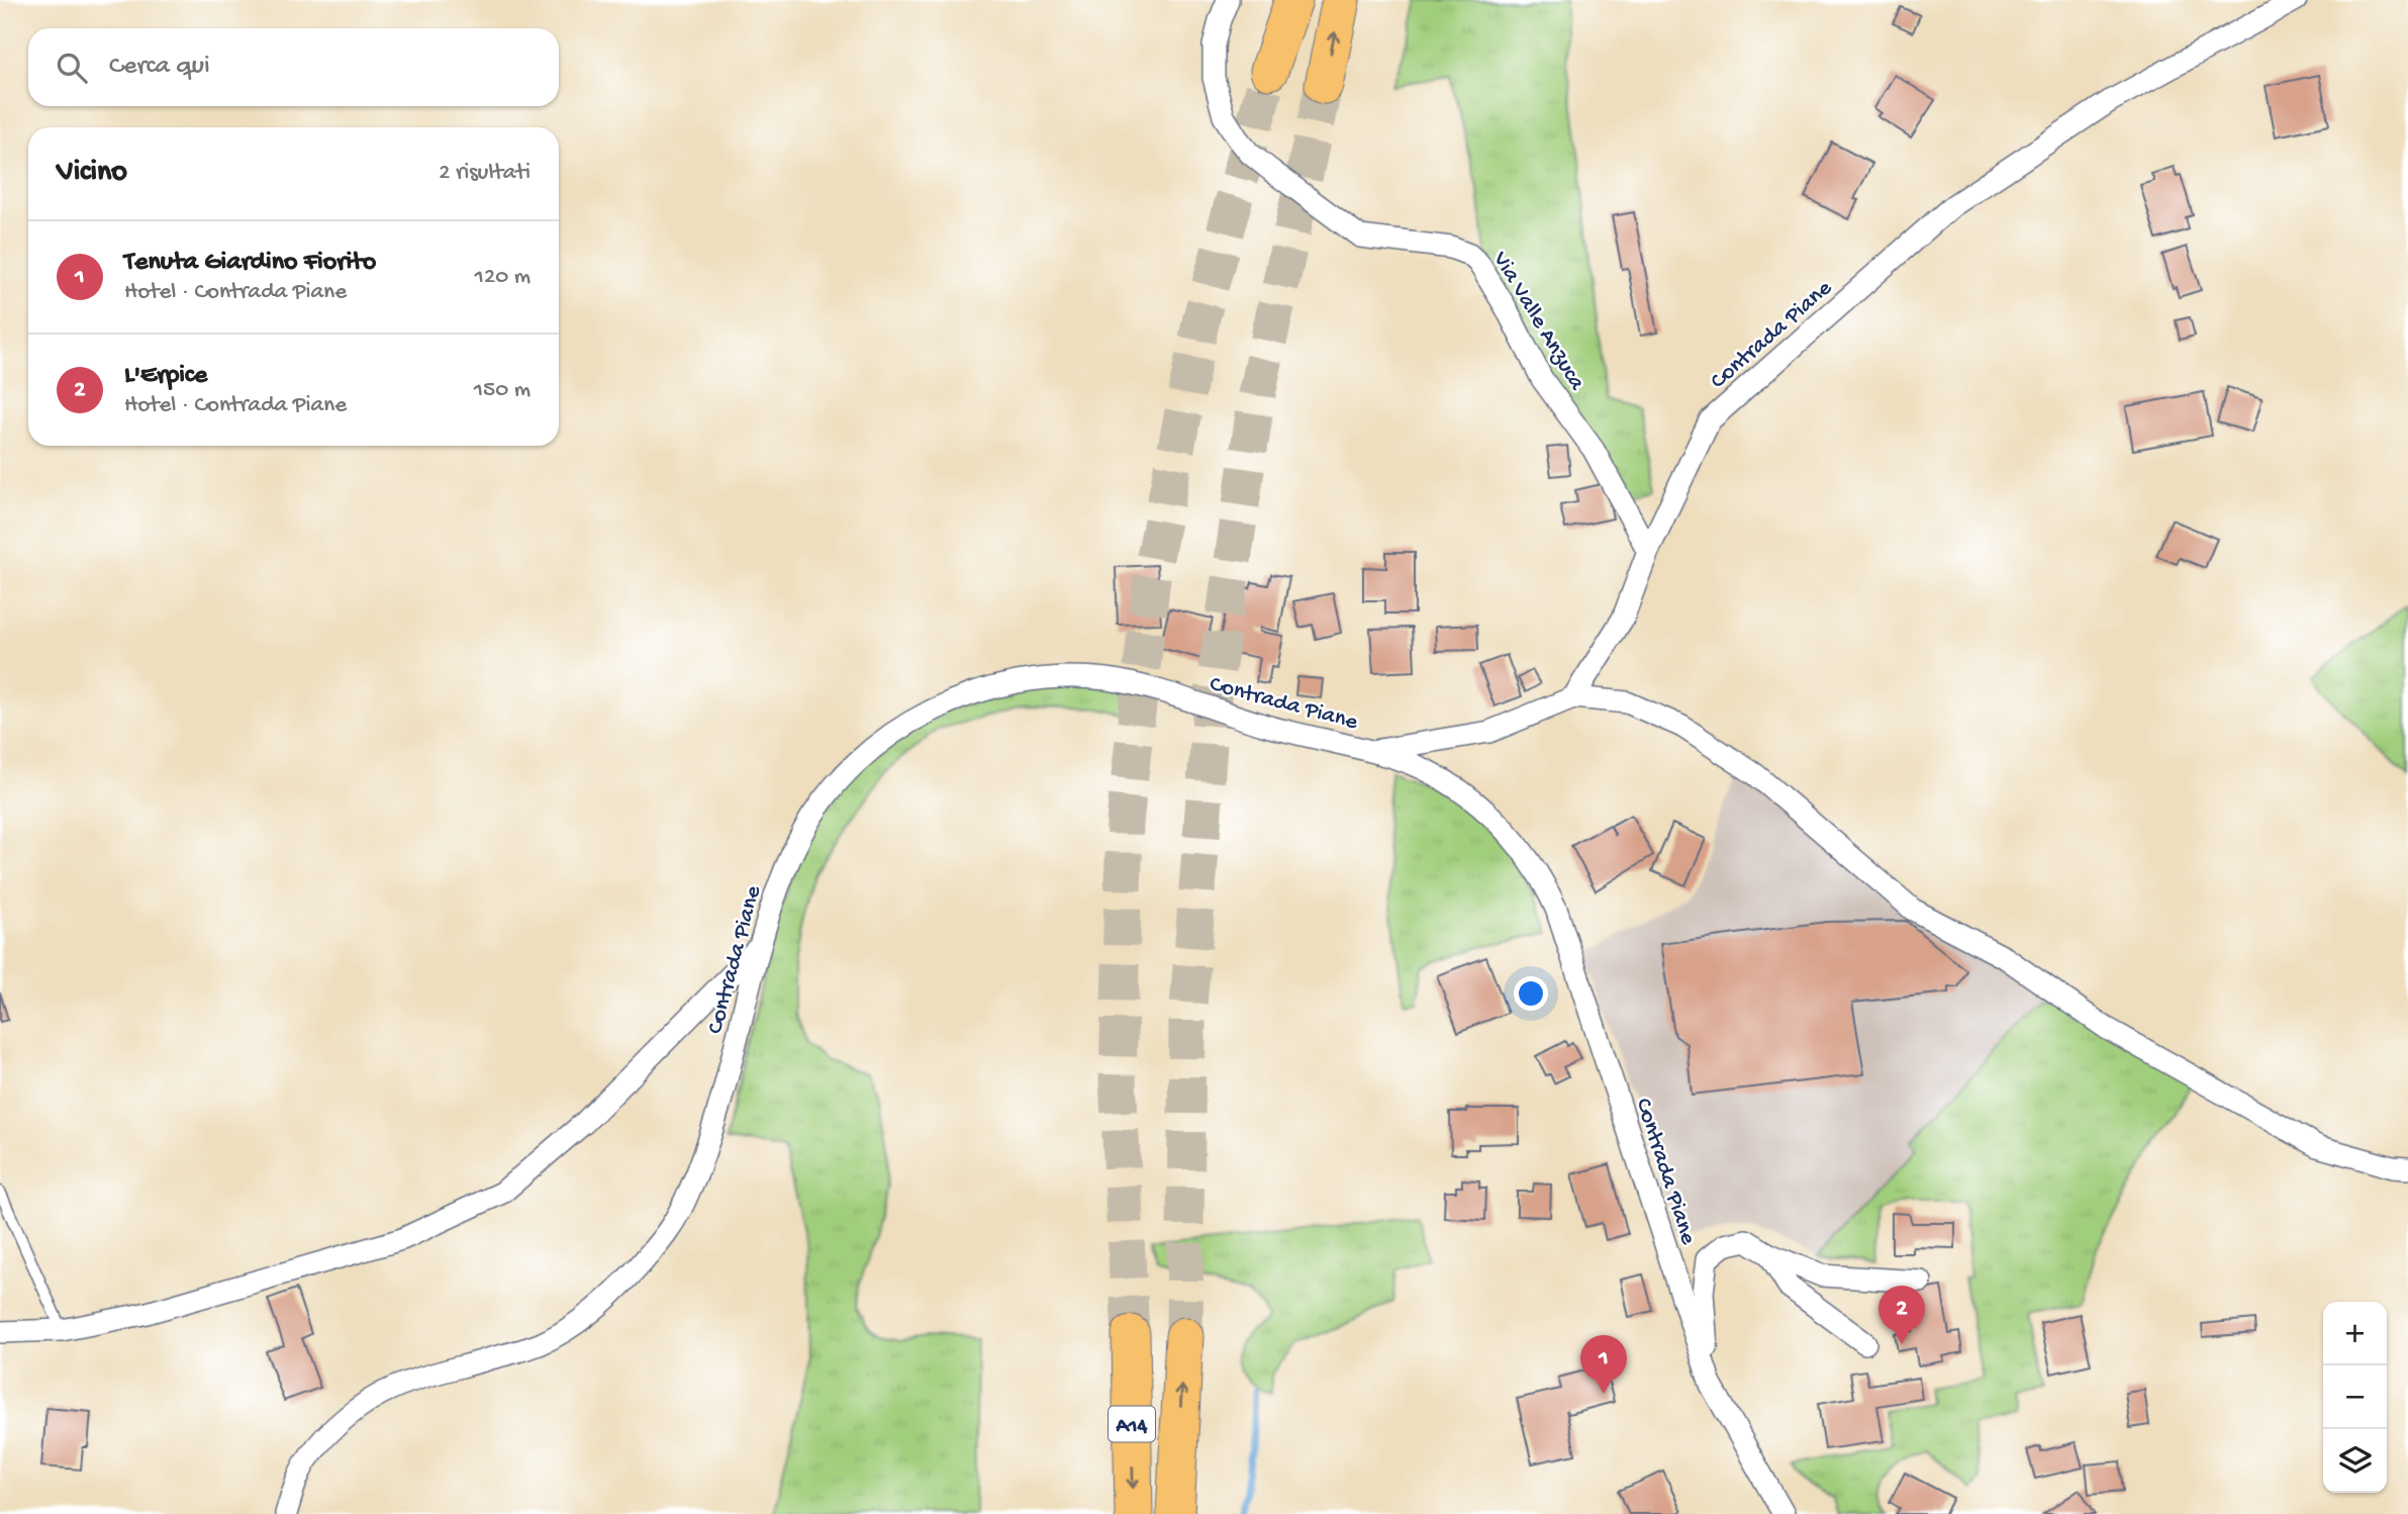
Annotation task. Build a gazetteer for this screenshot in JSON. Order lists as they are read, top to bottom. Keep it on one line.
{"streets":{"highway":["A14"],"street":["Via Valle Anzuca","Contrada Piane"]},"crossings":[["Via Valle Anzuca","Contrada Piane"]],"page":{"search":"Cerca qui","heading":["Vicino","2 risultati"],"list":[{"mark":"1","name":"Tenuta Giardino Fiorito","note":"Hotel · Contrada Piane","value":"120 m"},{"mark":"2","name":"L'Erpice","note":"Hotel · Contrada Piane","value":"150 m"}],"pins":["2","1"],"map_buttons":["+","−"]}}
